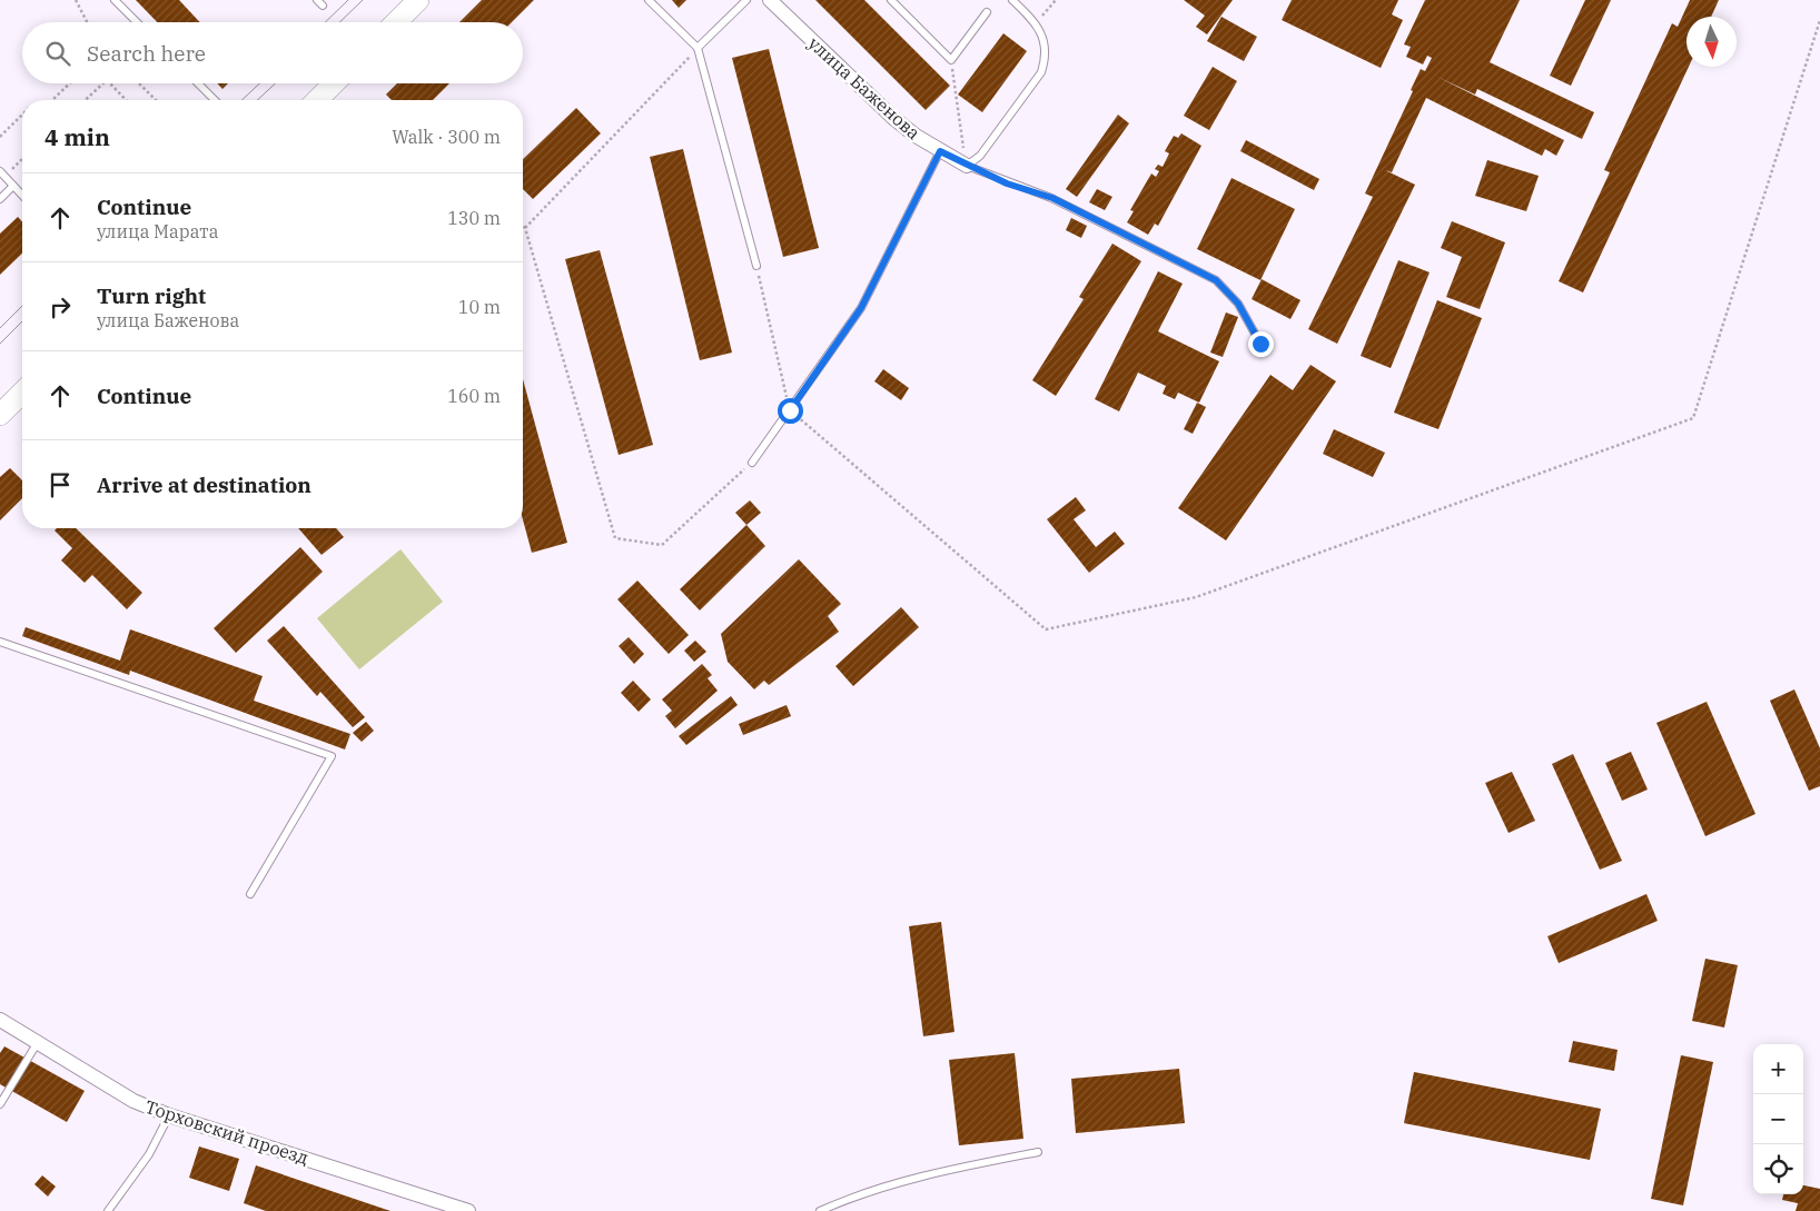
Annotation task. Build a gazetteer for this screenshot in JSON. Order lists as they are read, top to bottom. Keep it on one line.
{"streets":{"street":["улица Баженова","Торховский проезд"]},"north":"bottom","page":{"search":"Search here","heading":["4 min","Walk · 300 m"],"list":[["Continue","улица Марата","130 m"],["Turn right","улица Баженова","10 m"],["Continue","160 m"],"Arrive at destination"],"map_buttons":["+","−"]}}
